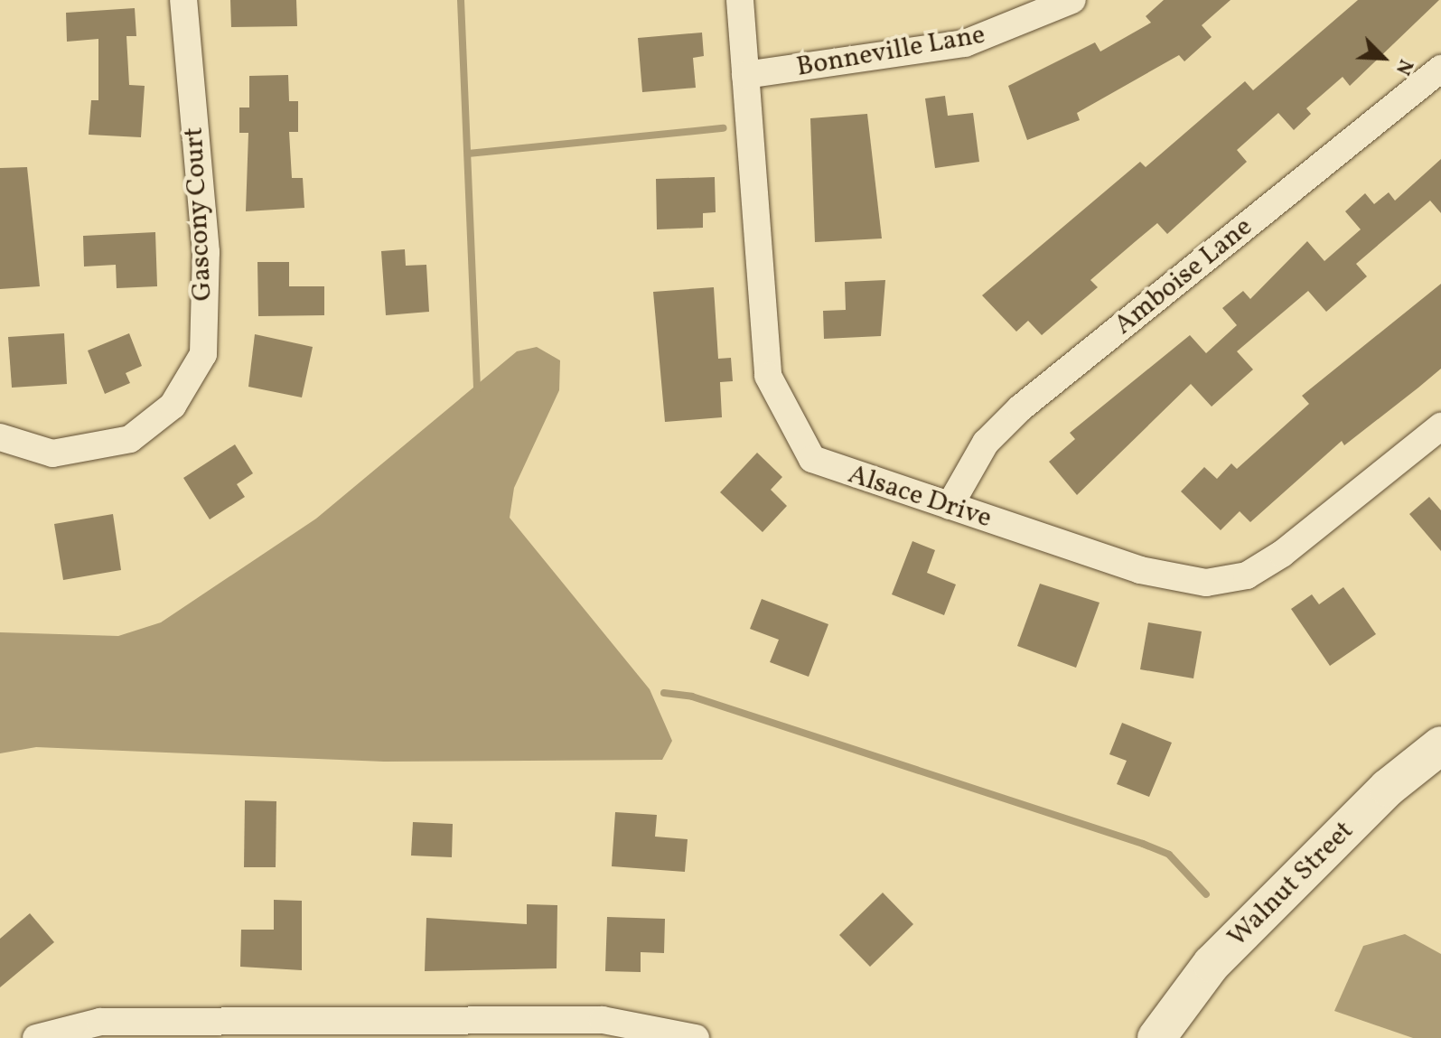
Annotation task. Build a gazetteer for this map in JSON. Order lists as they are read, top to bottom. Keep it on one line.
{"streets":{"street":["Bonneville Lane","Gascony Court","Amboise Lane","Alsace Drive","Walnut Street"]},"crossings":[["Bonneville Lane","Alsace Drive"],["Amboise Lane","Alsace Drive"]],"north":"bottom right"}
